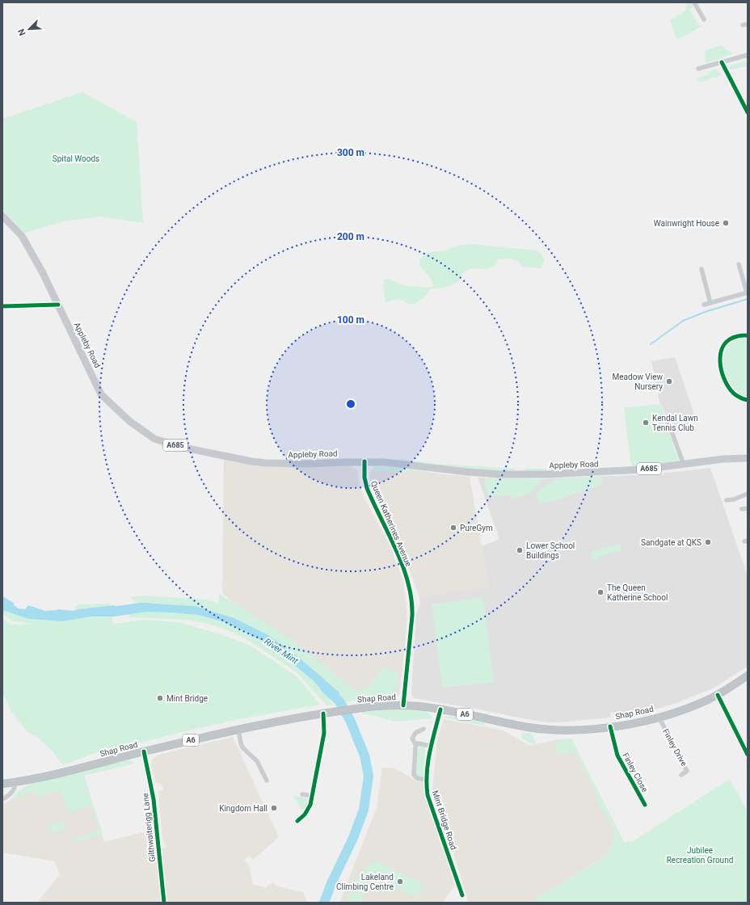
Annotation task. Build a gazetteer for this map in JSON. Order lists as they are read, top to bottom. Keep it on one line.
{"streets":{"highway":["Shap Road","A6"],"main road":["Appleby Road","A685"],"street":["Queen Katherines Avenue","Finley Drive","Finley Close","Mint Bridge Road","Gilthwaiterigg Lane"]},"crossings":[["Appleby Road","Queen Katherines Avenue"],["Queen Katherines Avenue","Shap Road"],["Shap Road","Finley Drive"],["Shap Road","Finley Close"],["Shap Road","Mint Bridge Road"],["Shap Road","Gilthwaiterigg Lane"]],"water":["River Mint"],"parks":["Spital Woods","Jubilee Recreation Ground"],"places":["Wainwright House","Meadow View Nursery","Kendal Lawn Tennis Club","PureGym","Sandgate at QKS","Lower School Buildings","The Queen Katherine School","Mint Bridge","Kingdom Hall","Lakeland Climbing Centre"],"north":"bottom left","rings":["300 m","200 m","100 m"]}
